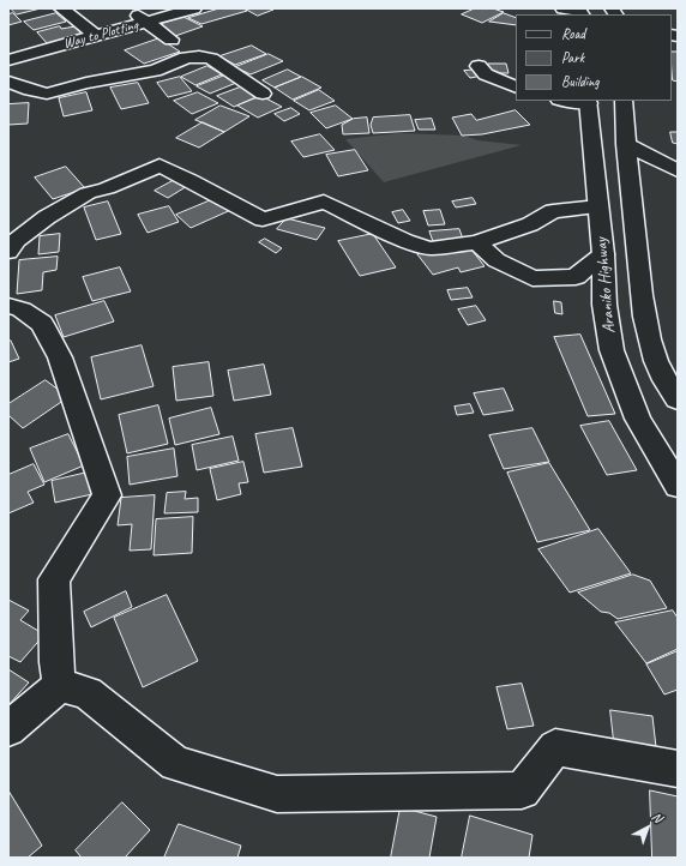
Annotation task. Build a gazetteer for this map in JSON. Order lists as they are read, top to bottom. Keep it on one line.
{"streets":{"main road":["Way to Plotting","Araniko Highway"]},"legend":["Road","Park","Building"],"north":"top right"}
